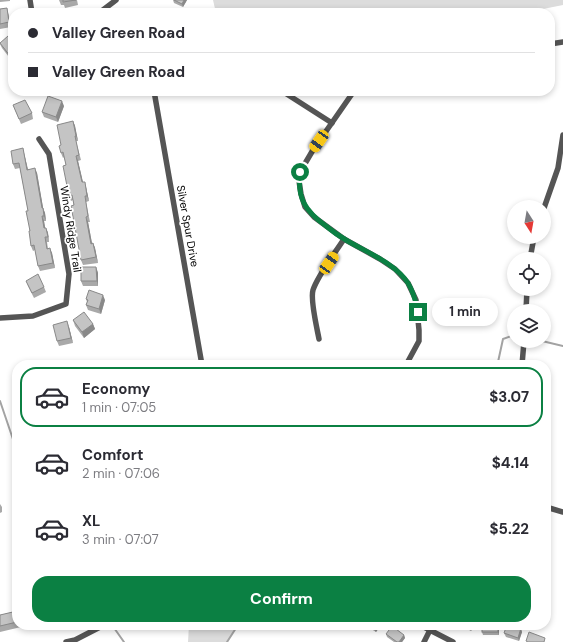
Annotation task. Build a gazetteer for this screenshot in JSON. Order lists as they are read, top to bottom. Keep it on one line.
{"streets":{"street":["Silver Spur Drive","Windy Ridge Trail"]},"north":"bottom","page":{"banner":["Valley Green Road","Valley Green Road"],"bubble":"1 min","list":[{"name":"Economy","note":"1 min · 07:05","value":"$3.07"},{"name":"Comfort","note":"2 min · 07:06","value":"$4.14"},{"name":"XL","note":"3 min · 07:07","value":"$5.22"}],"buttons":"Confirm"}}
